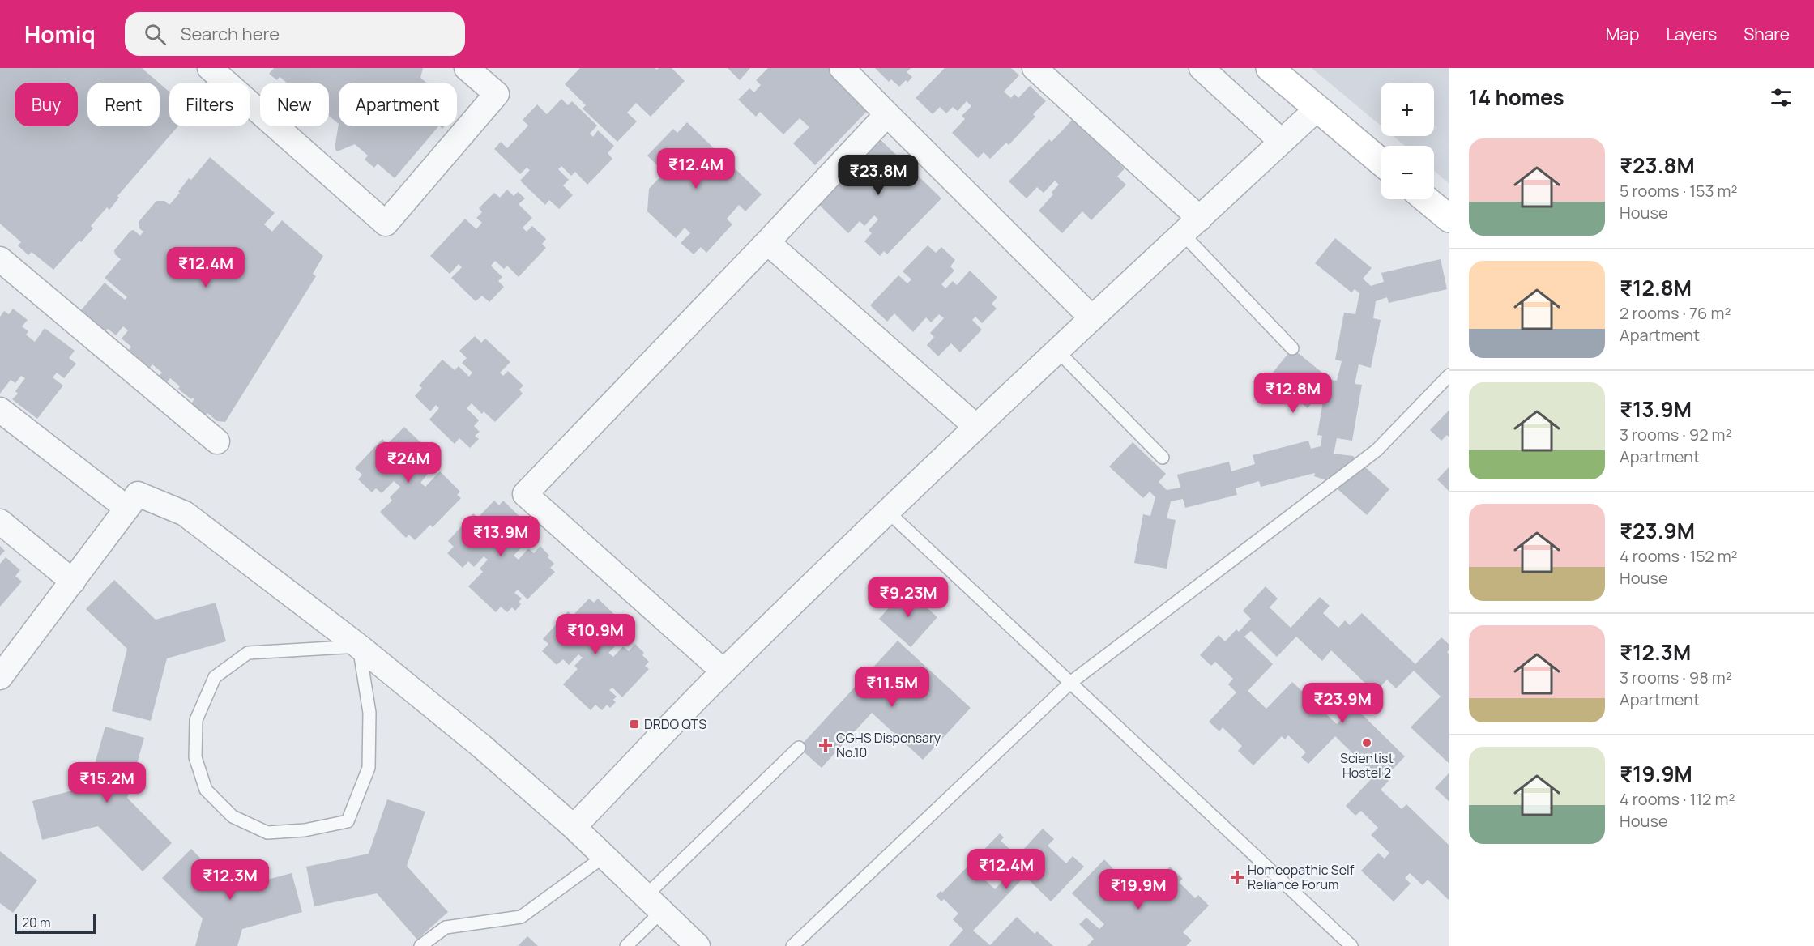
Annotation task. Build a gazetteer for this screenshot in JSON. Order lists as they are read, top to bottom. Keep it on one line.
{"places":{"transit":["DRDO QTS"],"other":["Scientist Hostel 2"],"health":["CGHS Dispensary No.10","Homeopathic Self Reliance Forum"]},"scale_bar":"20 m","page":{"header":"Homiq","search":"Search here","nav":["Map","Layers","Share"],"heading":"14 homes","map_buttons":["+","−"],"chip":["Buy","Rent","Filters","New","Apartment"],"list":[{"name":"₹23.8M","note":"5 rooms · 153 m² · House"},{"name":"₹12.8M","note":"2 rooms · 76 m² · Apartment"},{"name":"₹13.9M","note":"3 rooms · 92 m² · Apartment"},{"name":"₹23.9M","note":"4 rooms · 152 m² · House"},{"name":"₹12.3M","note":"3 rooms · 98 m² · Apartment"},{"name":"₹19.9M","note":"4 rooms · 112 m² · House"}],"price":["₹12.4M","₹23.8M","₹12.4M","₹12.8M","₹24M","₹13.9M","₹9.23M","₹10.9M","₹11.5M","₹23.9M","₹15.2M","₹12.4M","₹12.3M","₹19.9M"],"scale":"20 m"}}
